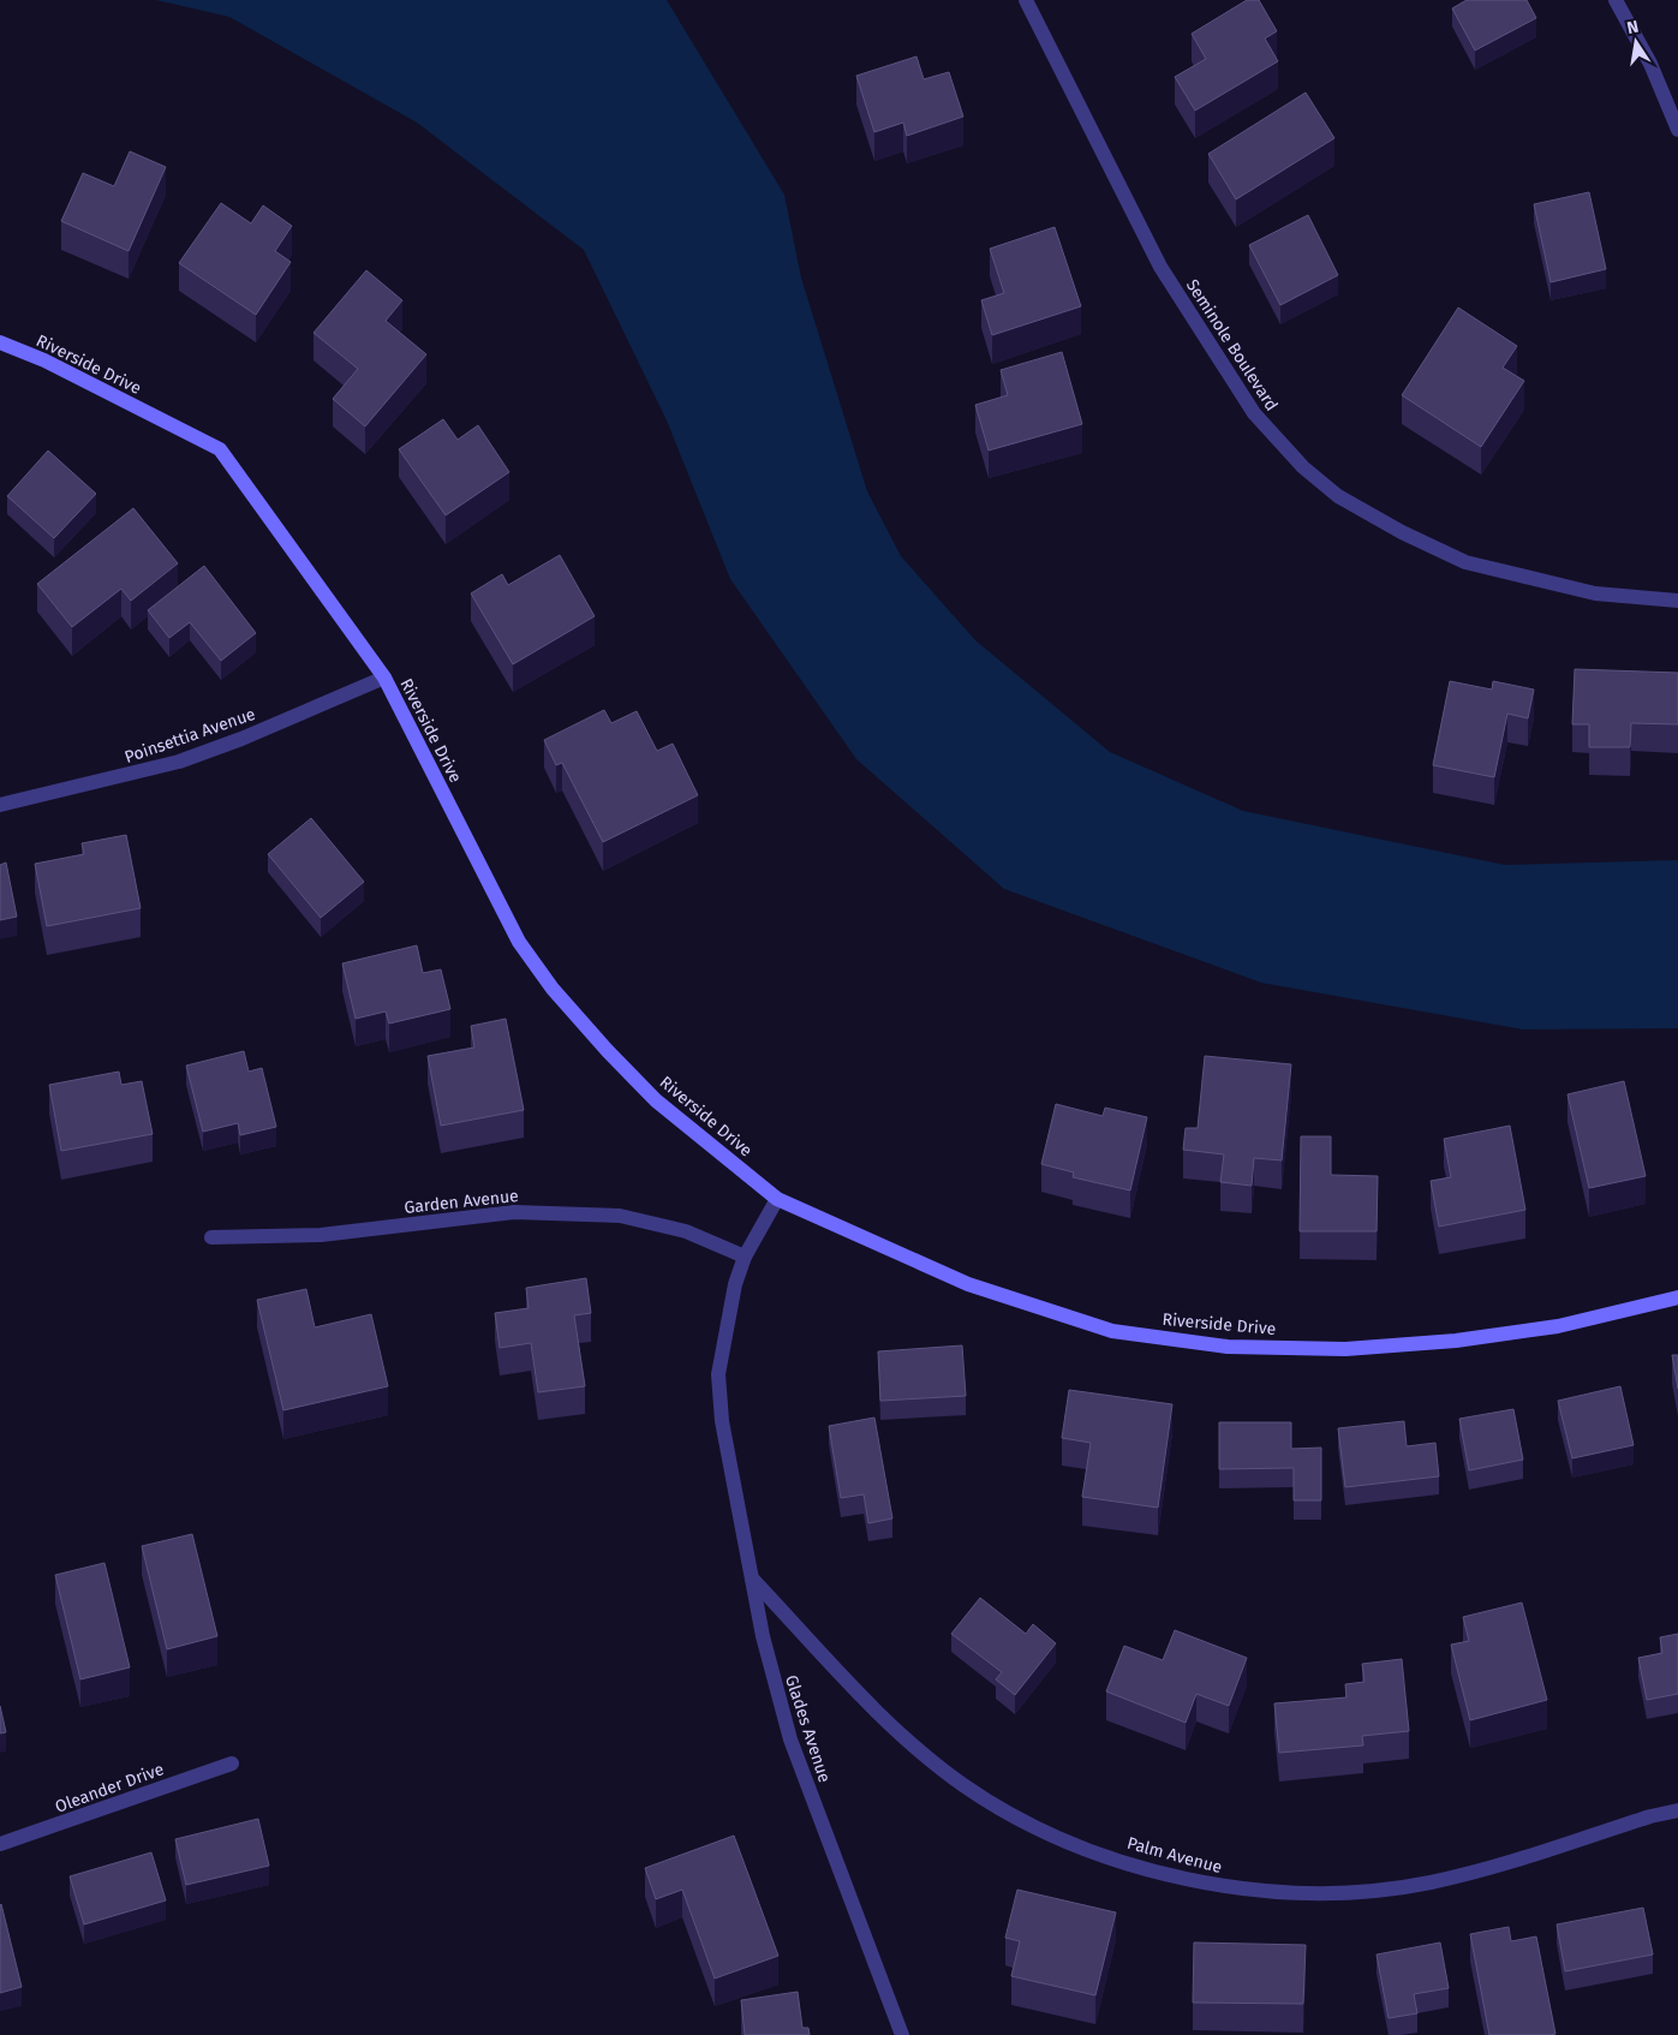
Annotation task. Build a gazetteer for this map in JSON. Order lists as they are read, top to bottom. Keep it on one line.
{"streets":{"street":["Seminole Boulevard","Riverside Drive","Poinsettia Avenue","Garden Avenue","Glades Avenue","Oleander Drive","Palm Avenue"]},"crossings":[["Riverside Drive","Poinsettia Avenue"],["Garden Avenue","Glades Avenue"],["Glades Avenue","Palm Avenue"]],"north":"top"}
